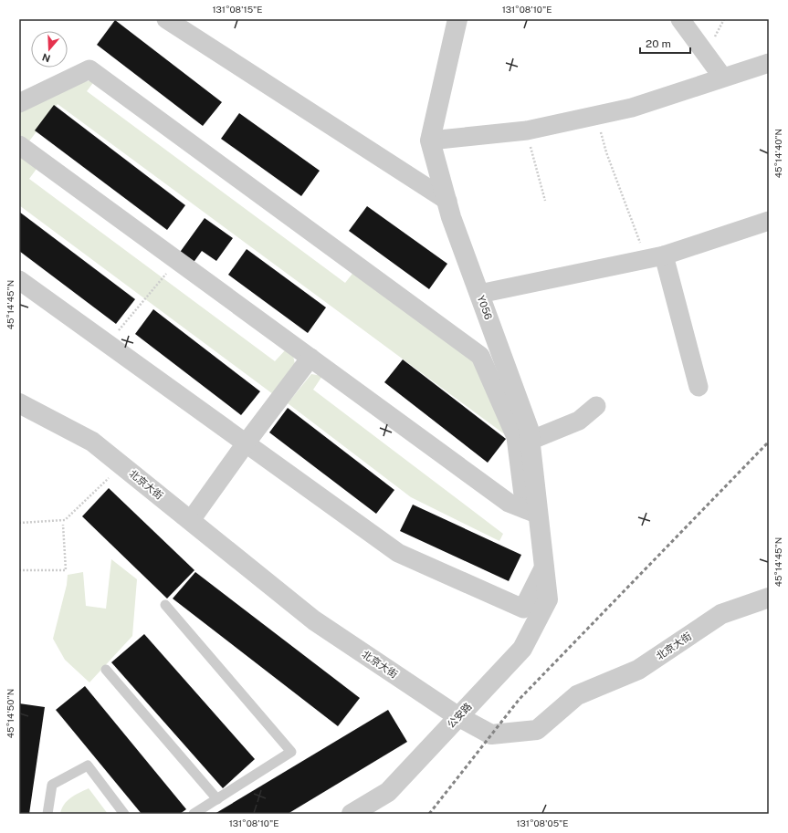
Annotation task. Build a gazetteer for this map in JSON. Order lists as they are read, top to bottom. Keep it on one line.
{"streets":{"street":["Y056","北京大街","公安路"]},"crossings":[["Y056","公安路"],["北京大街","公安路"]],"scale_bar":"20 m","north":"bottom","coordinates":["131°08'15\"E","131°08'10\"E","45°14'40\"N","45°14'45\"N","45°14'50\"N","131°08'05\"E"]}
